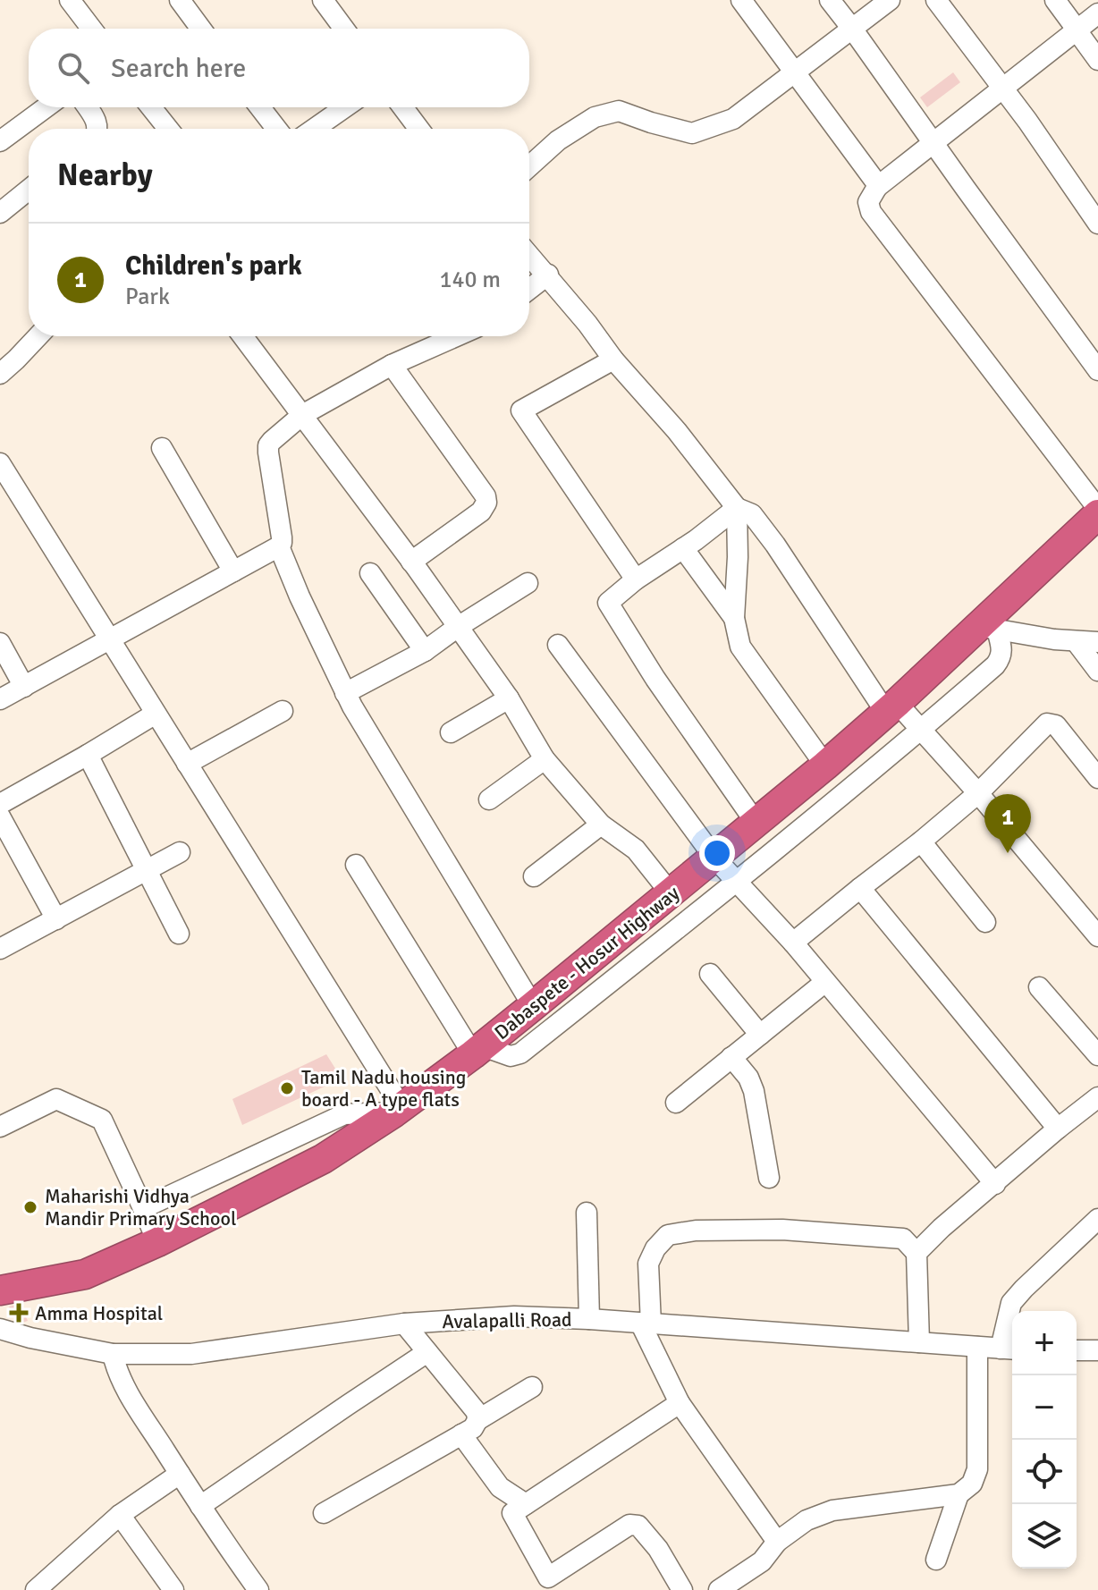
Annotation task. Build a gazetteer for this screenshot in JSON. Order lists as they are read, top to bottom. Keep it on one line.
{"streets":{"highway":["Dabaspete - Hosur Highway"],"street":["Avalapalli Road"]},"places":{"other":["Tamil Nadu housing board - A type flats","Maharishi Vidhya Mandir Primary School"],"health":["Amma Hospital"]},"page":{"search":"Search here","heading":"Nearby","list":[{"mark":"1","name":"Children's park","note":"Park","value":"140 m"}],"pins":"1","map_buttons":["+","−"]}}
